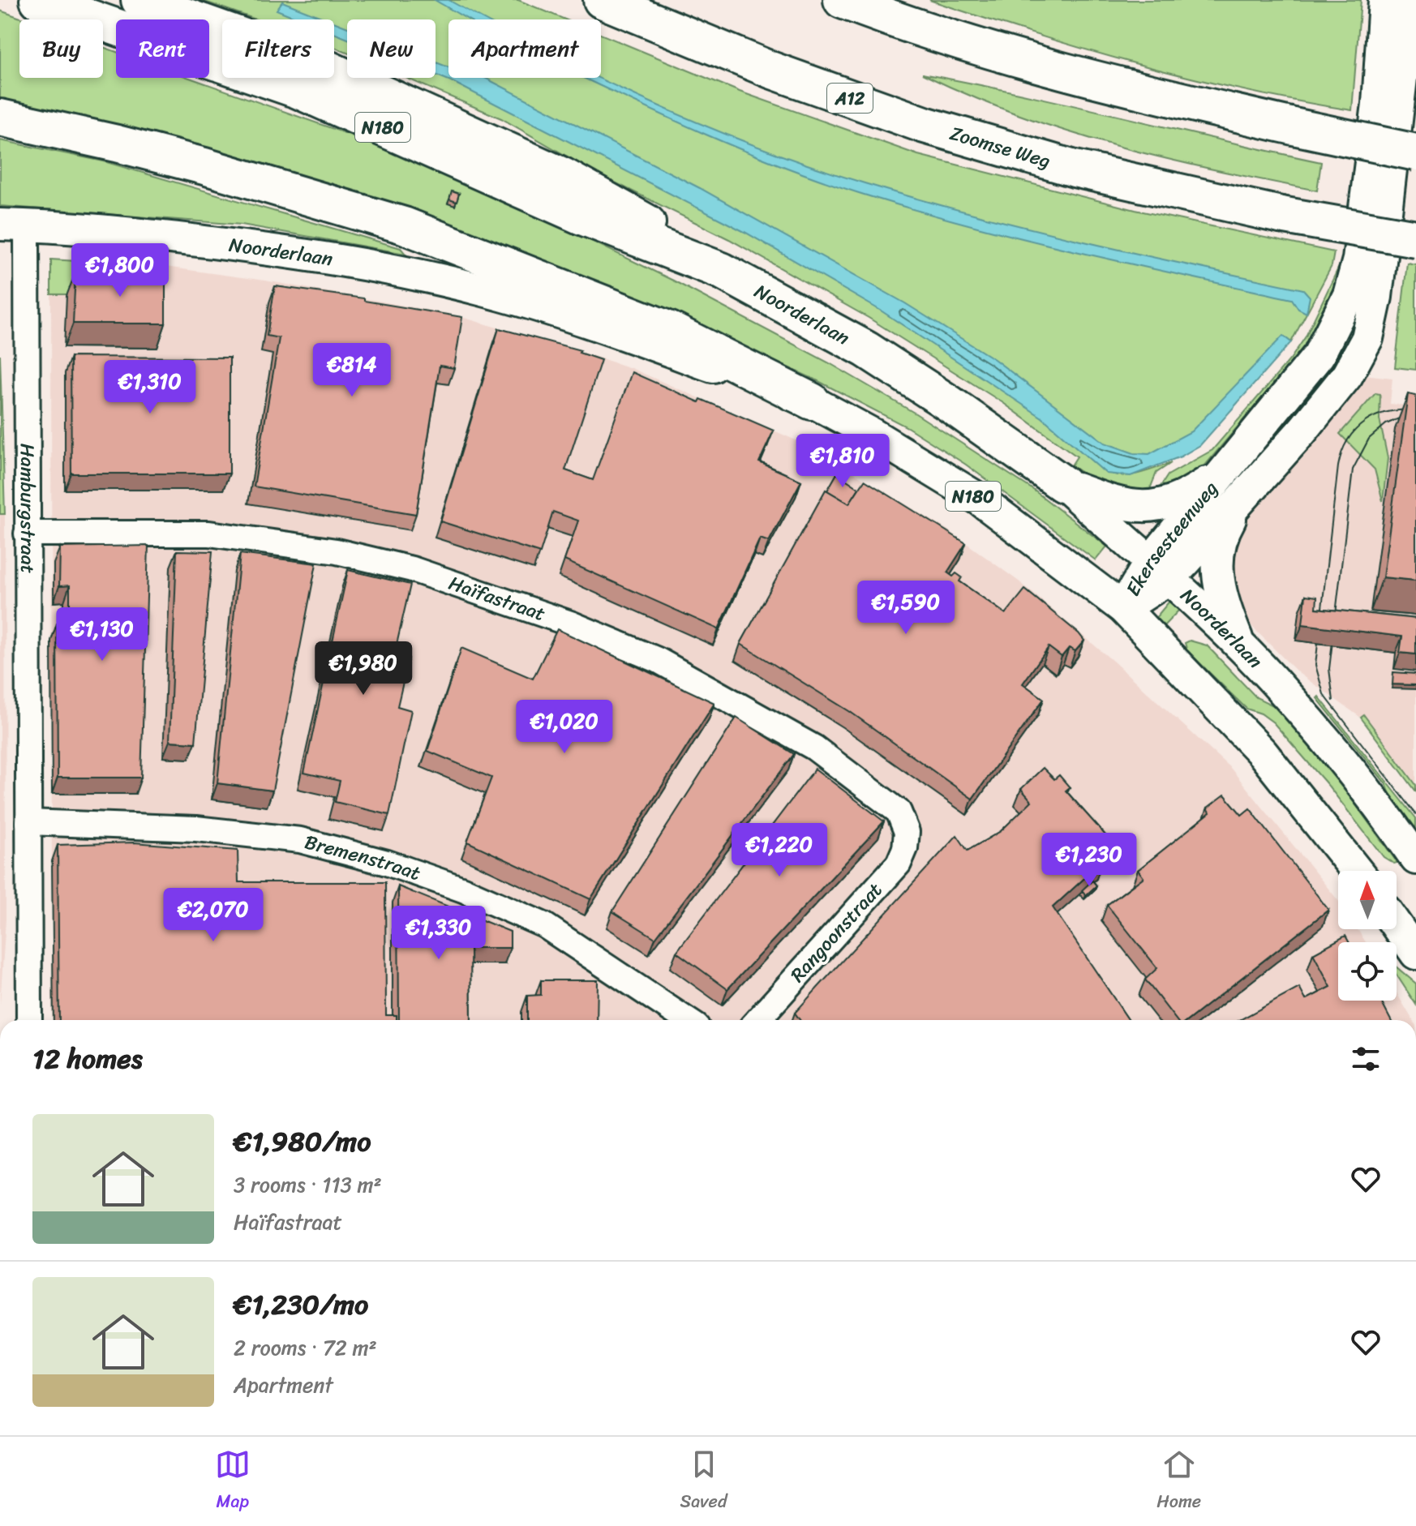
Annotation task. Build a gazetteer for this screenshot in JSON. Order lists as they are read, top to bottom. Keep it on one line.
{"streets":{"highway":["A12","N180","Zoomse Weg","Noorderlaan"],"main road":["Ekersesteenweg"],"street":["Hamburgstraat","Haïfastraat","Bremenstraat","Rangoonstraat"]},"crossings":[["Noorderlaan","Hamburgstraat"],["Noorderlaan","Ekersesteenweg"],["Hamburgstraat","Haïfastraat"],["Hamburgstraat","Bremenstraat"],["Haïfastraat","Rangoonstraat"]],"north":"top","page":{"chip":["Buy","Rent","Filters","New","Apartment"],"price":["€1,800","€814","€1,310","€1,810","€1,590","€1,130","€1,980","€1,020","€1,220","€1,230","€2,070","€1,330"],"heading":"12 homes","list":[{"name":"€1,980/mo","note":"3 rooms · 113 m² · Haïfastraat"},{"name":"€1,230/mo","note":"2 rooms · 72 m² · Apartment"}],"tabs":["Map","Saved","Home"]}}
